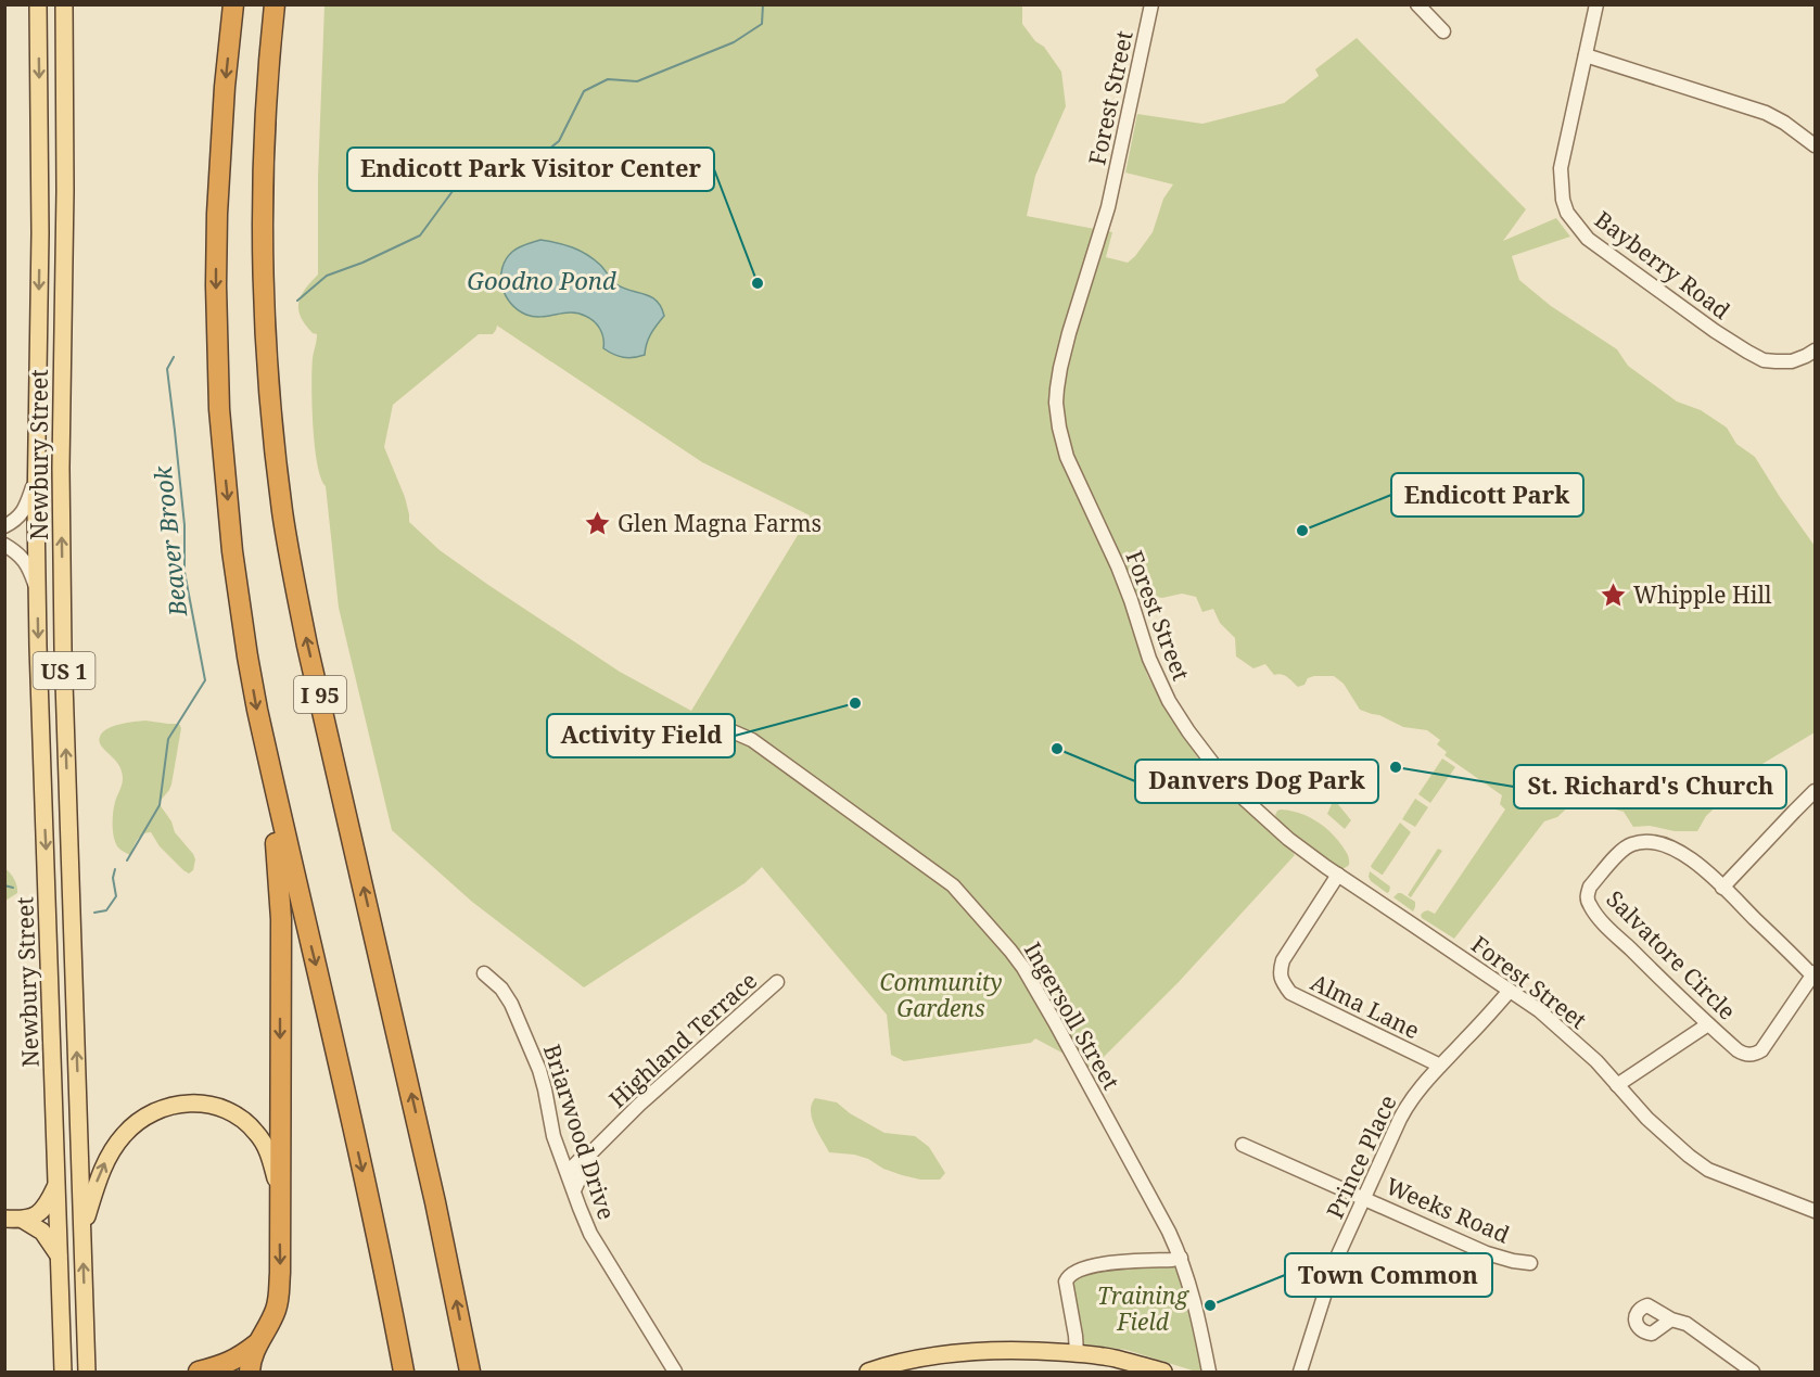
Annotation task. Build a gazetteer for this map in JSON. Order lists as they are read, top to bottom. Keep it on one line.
{"streets":{"highway":["I 95"],"main road":["Newbury Street","US 1"],"street":["Forest Street","Bayberry Road","Salvatore Circle","Alma Lane","Ingersoll Street","Highland Terrace","Briarwood Drive","Prince Place","Weeks Road"]},"crossings":[["Forest Street","Alma Lane"],["Forest Street","Prince Place"],["Alma Lane","Prince Place"],["Highland Terrace","Briarwood Drive"],["Prince Place","Weeks Road"]],"water":["Goodno Pond","Beaver Brook"],"parks":["Community Gardens","Training Field"],"places":{"other":["Endicott Park Visitor Center","Endicott Park","Activity Field","Danvers Dog Park","St. Richard's Church","Town Common"],"place":["Glen Magna Farms","Whipple Hill"]}}
